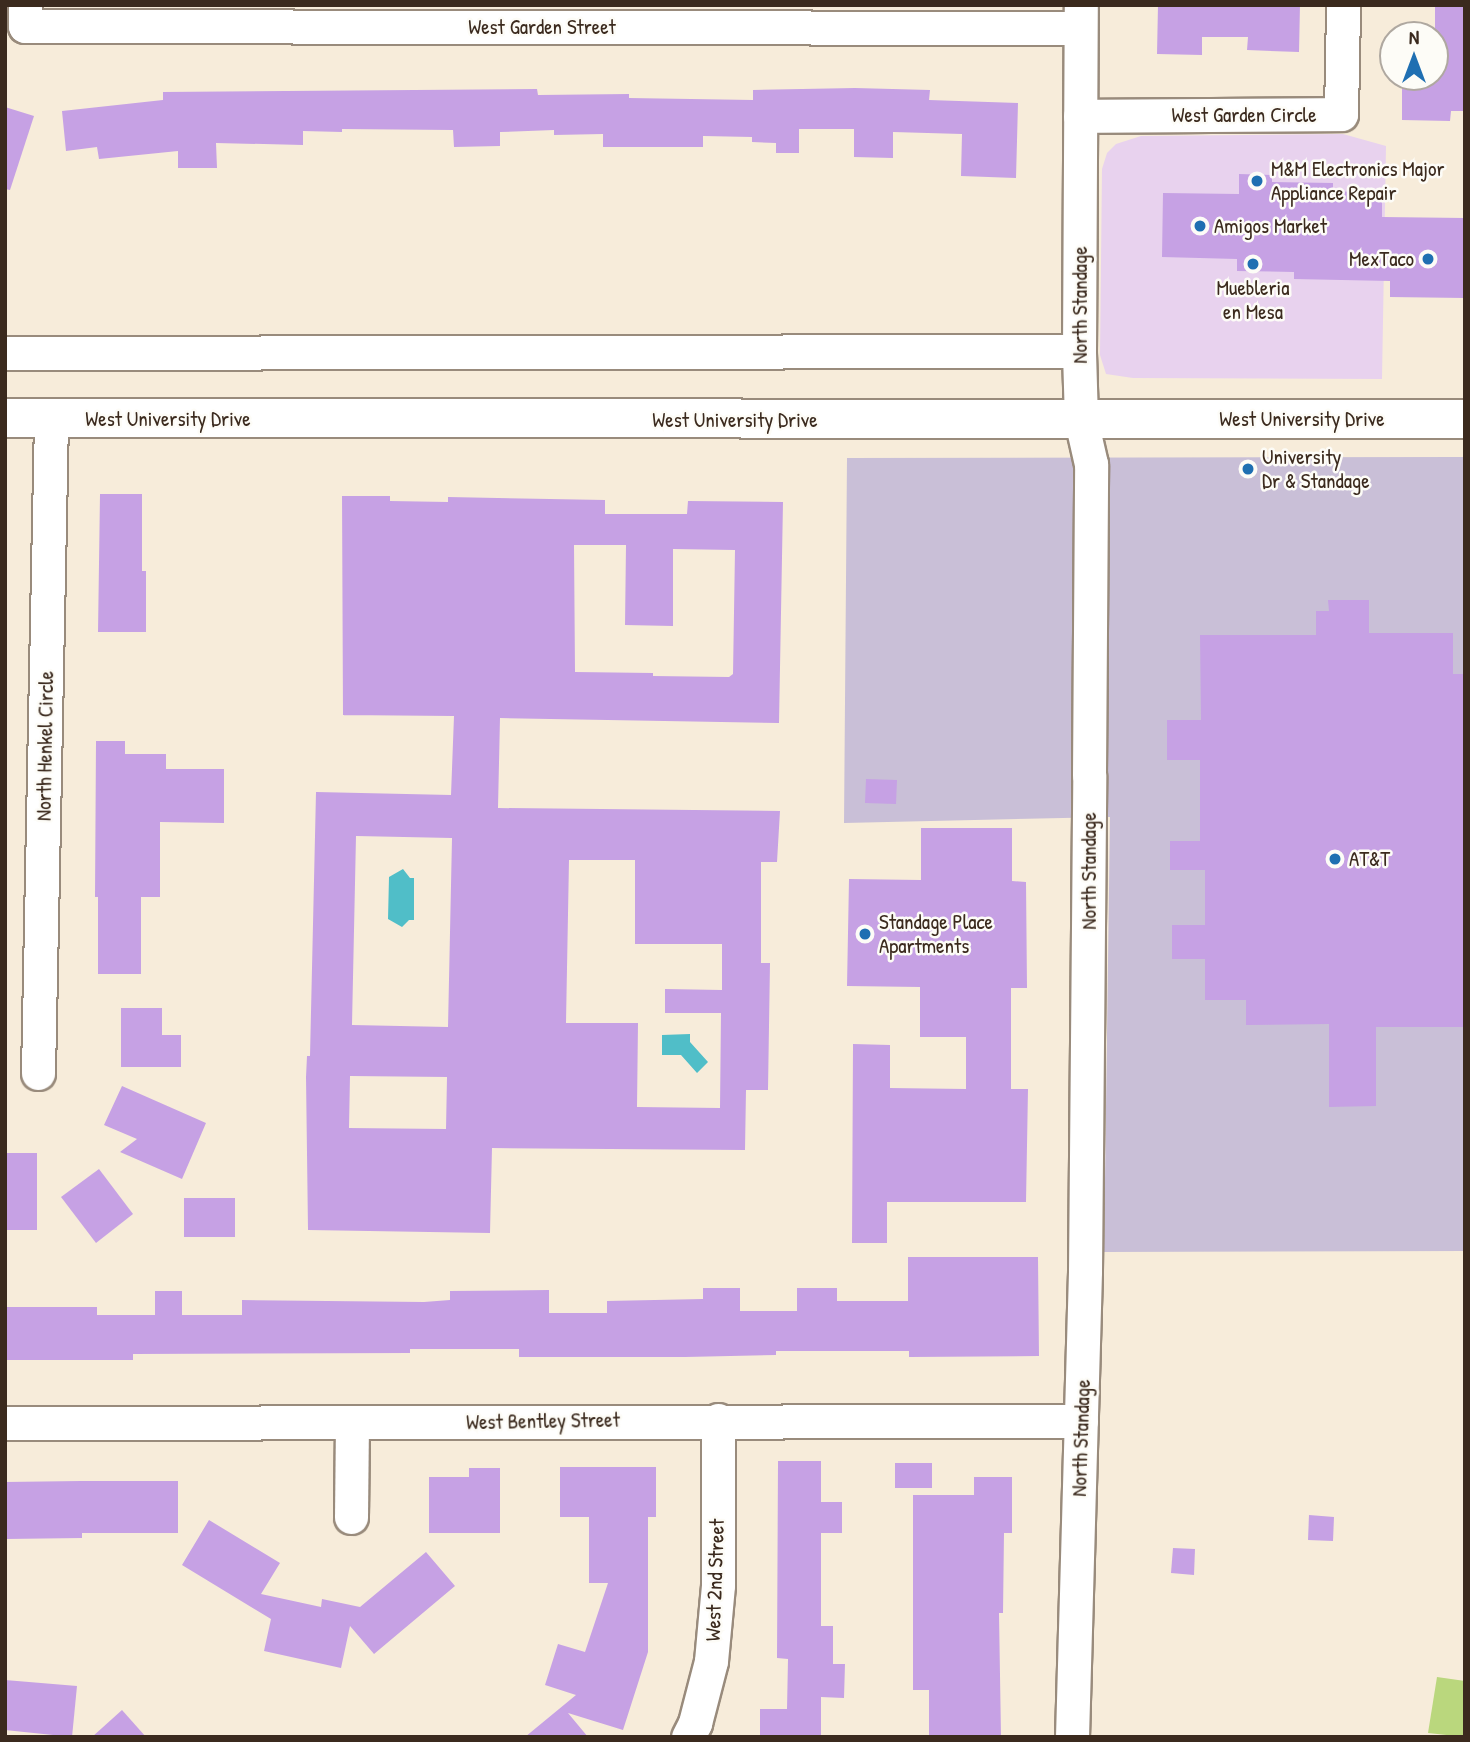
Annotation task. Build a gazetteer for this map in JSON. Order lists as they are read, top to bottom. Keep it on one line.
{"streets":{"main road":["West University Drive"],"street":["West Garden Street","West Garden Circle","North Standage","North Henkel Circle","West Bentley Street","West 2nd Street"]},"crossings":[["West Garden Street","North Standage"],["West Garden Circle","North Standage"],["North Standage","West University Drive"],["North Standage","West Bentley Street"],["West University Drive","North Henkel Circle"],["West Bentley Street","West 2nd Street"]],"places":["M&M Electronics Major Appliance Repair","Amigos Market","MexTaco","Muebleria en Mesa","University Dr & Standage","AT&T","Standage Place Apartments"],"north":"top"}
